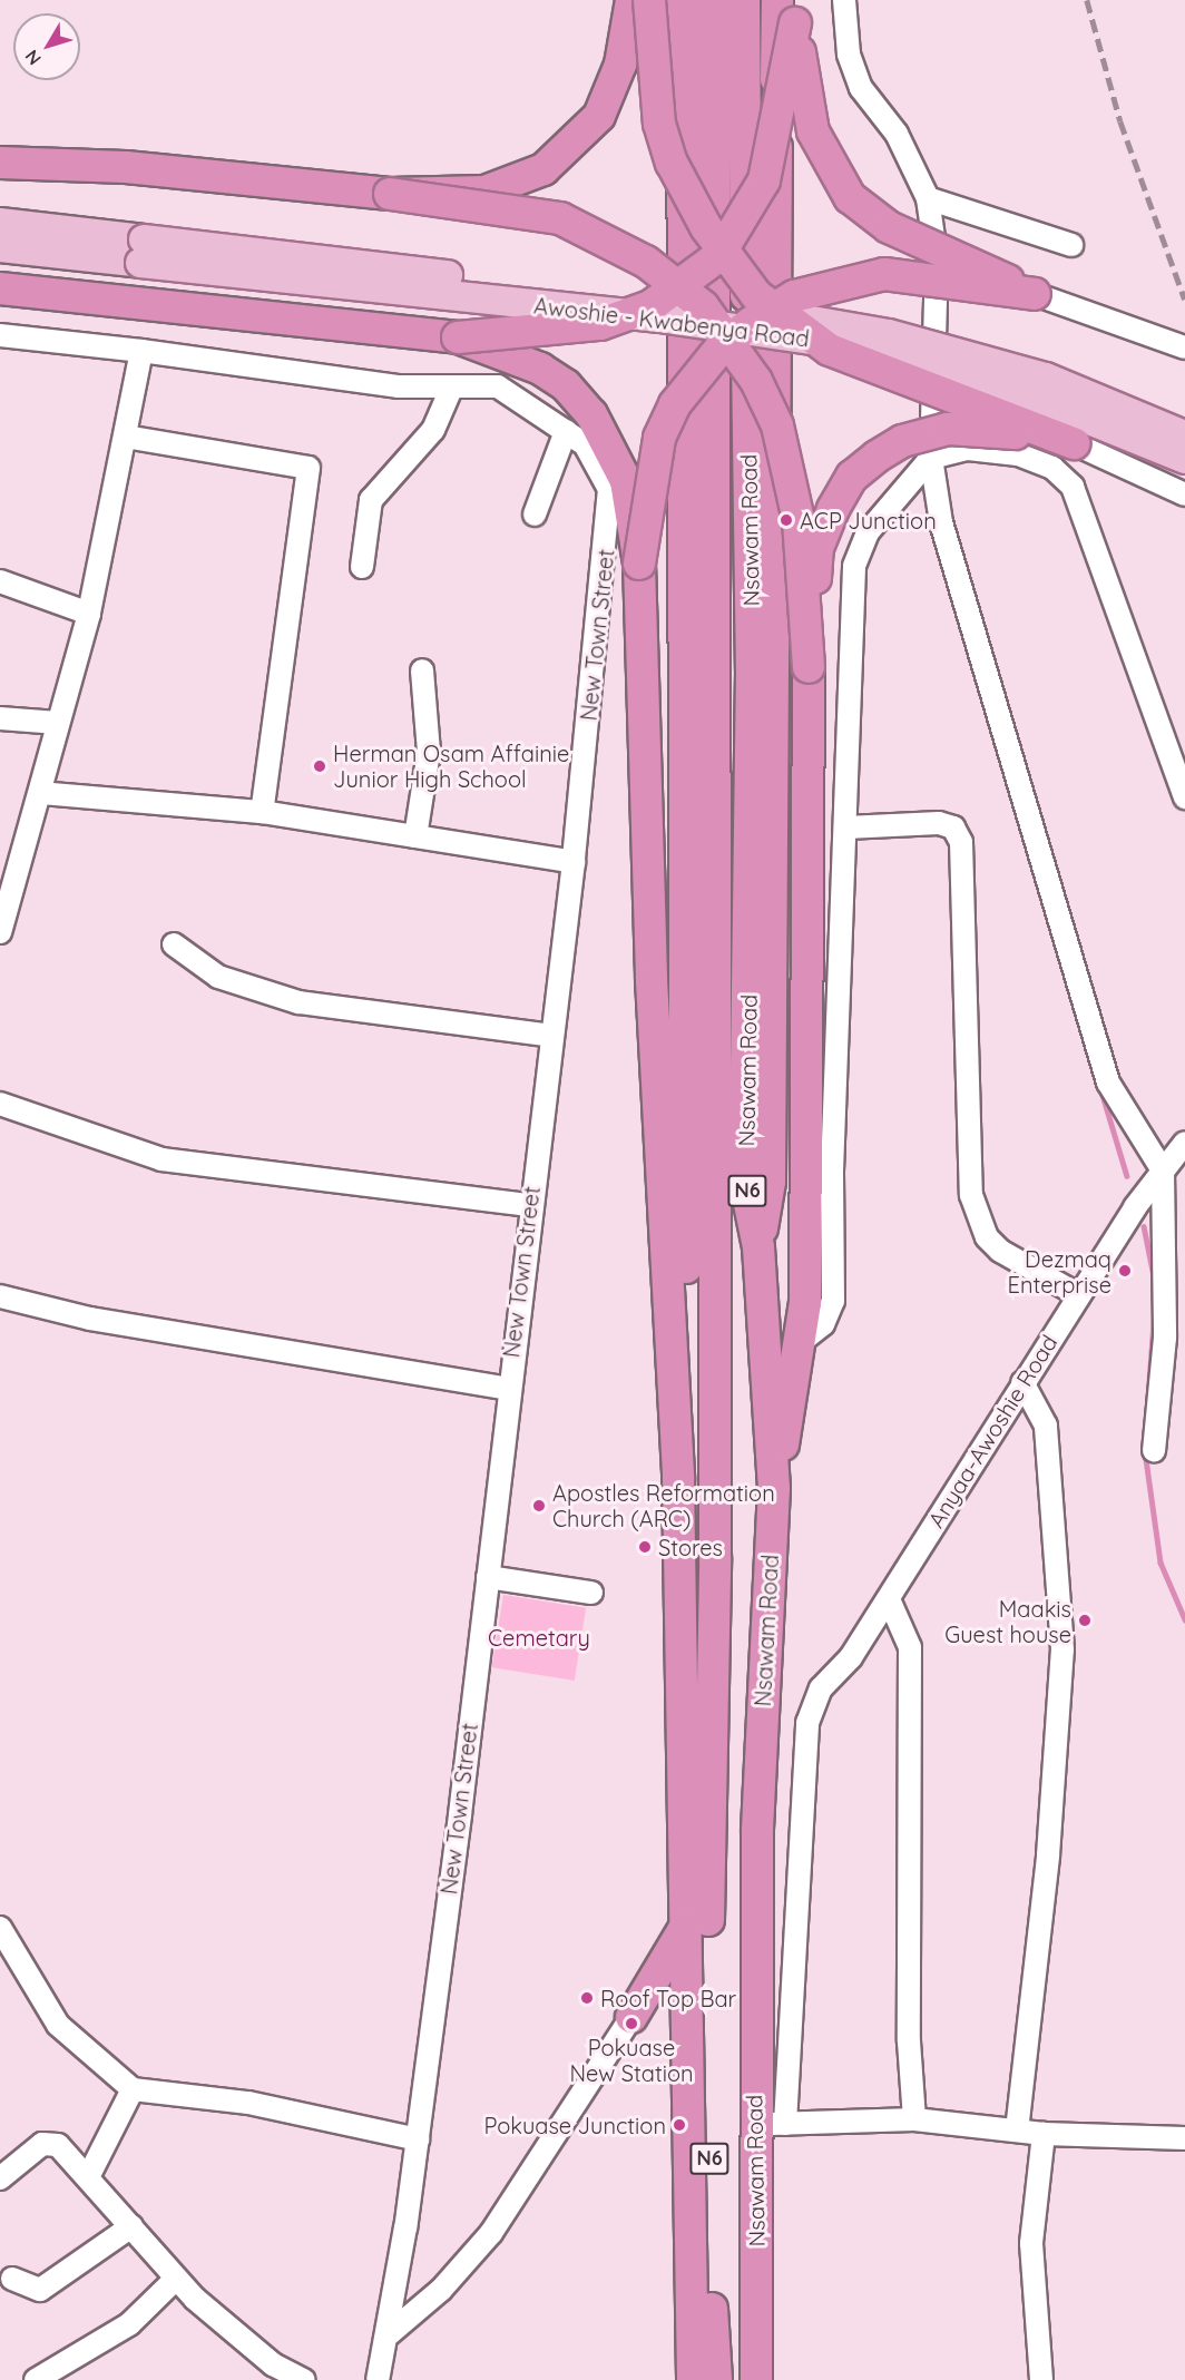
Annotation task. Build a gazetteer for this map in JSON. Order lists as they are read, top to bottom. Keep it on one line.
{"streets":{"highway":["Nsawam Road","N6"],"main road":["Awoshie - Kwabenya Road"],"street":["New Town Street","Anyaa-Awoshie Road"]},"parks":["Cemetary"],"places":["ACP Junction","Herman Osam Affainie Junior High School","Dezmaq Enterprise","Apostles Reformation Church (ARC)","Stores","Maakis Guest house","Roof Top Bar","Pokuase New Station","Pokuase Junction"],"north":"bottom left"}
